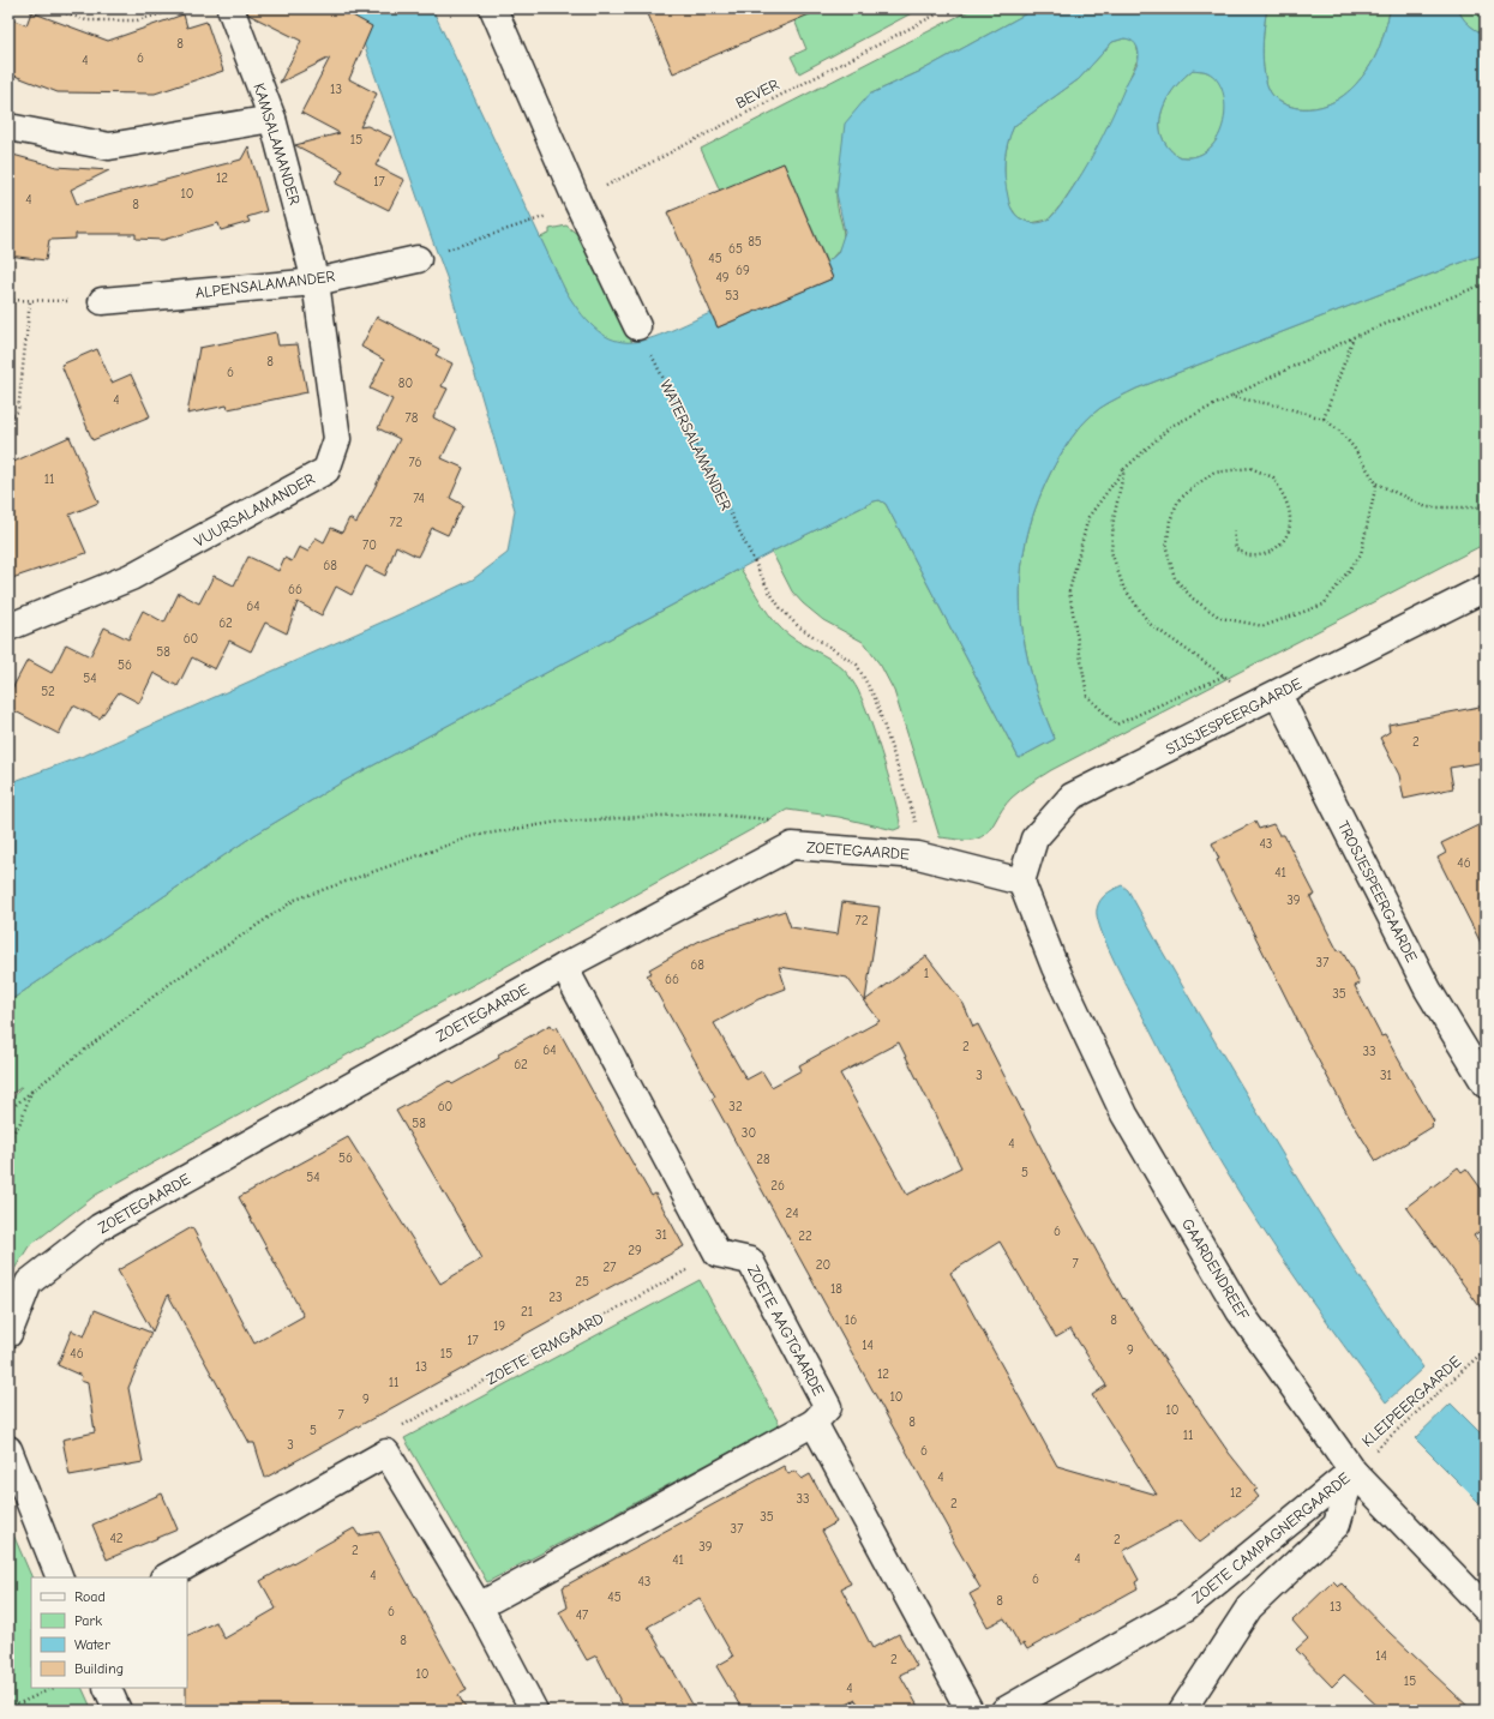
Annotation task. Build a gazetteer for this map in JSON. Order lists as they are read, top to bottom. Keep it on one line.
{"streets":{"street":["KAMSALAMANDER","ALPENSALAMANDER","VUURSALAMANDER","SIJSJESPEERGAARDE","ZOETEGAARDE","TROSJESPEERGAARDE","GAARDENDREEF","ZOETE AAGTGAARDE","ZOETE CAMPAGNERGAARDE"],"path":["BEVER","WATERSALAMANDER","ZOETE ERMGAARD","KLEIPEERGAARDE"]},"crossings":[["KAMSALAMANDER","ALPENSALAMANDER"],["KAMSALAMANDER","VUURSALAMANDER"],["ALPENSALAMANDER","VUURSALAMANDER"],["WATERSALAMANDER","ZOETEGAARDE"],["SIJSJESPEERGAARDE","ZOETEGAARDE"],["SIJSJESPEERGAARDE","TROSJESPEERGAARDE"],["SIJSJESPEERGAARDE","GAARDENDREEF"],["ZOETEGAARDE","GAARDENDREEF"],["GAARDENDREEF","KLEIPEERGAARDE"],["GAARDENDREEF","ZOETE CAMPAGNERGAARDE"],["ZOETE AAGTGAARDE","ZOETE ERMGAARD"],["KLEIPEERGAARDE","ZOETE CAMPAGNERGAARDE"]],"house_numbers":["8","6","4","13","15","12","17","10","4","8","85","65","45","69","49","53","8","6","80","4","78","76","11","74","72","70","68","66","64","62","60","58","56","54","52","2","43","46","41","39","72","37","68","1","66","35","2","64","33","62","3","31","60","32","58","30","4","56","28","5","54","26","24","6","31","22","29","7","20","27","25","18","23","21","16","8","19","17","14","9","46","15","13","12","11","10","9","10","7","8","5","11","3","6","4","12","33","2","35","37","42","2","39","2","4","41","4","6","43","45","8","13","6","47","8","14","2","10","15","4"],"legend":["Road","Park","Water","Building"]}
